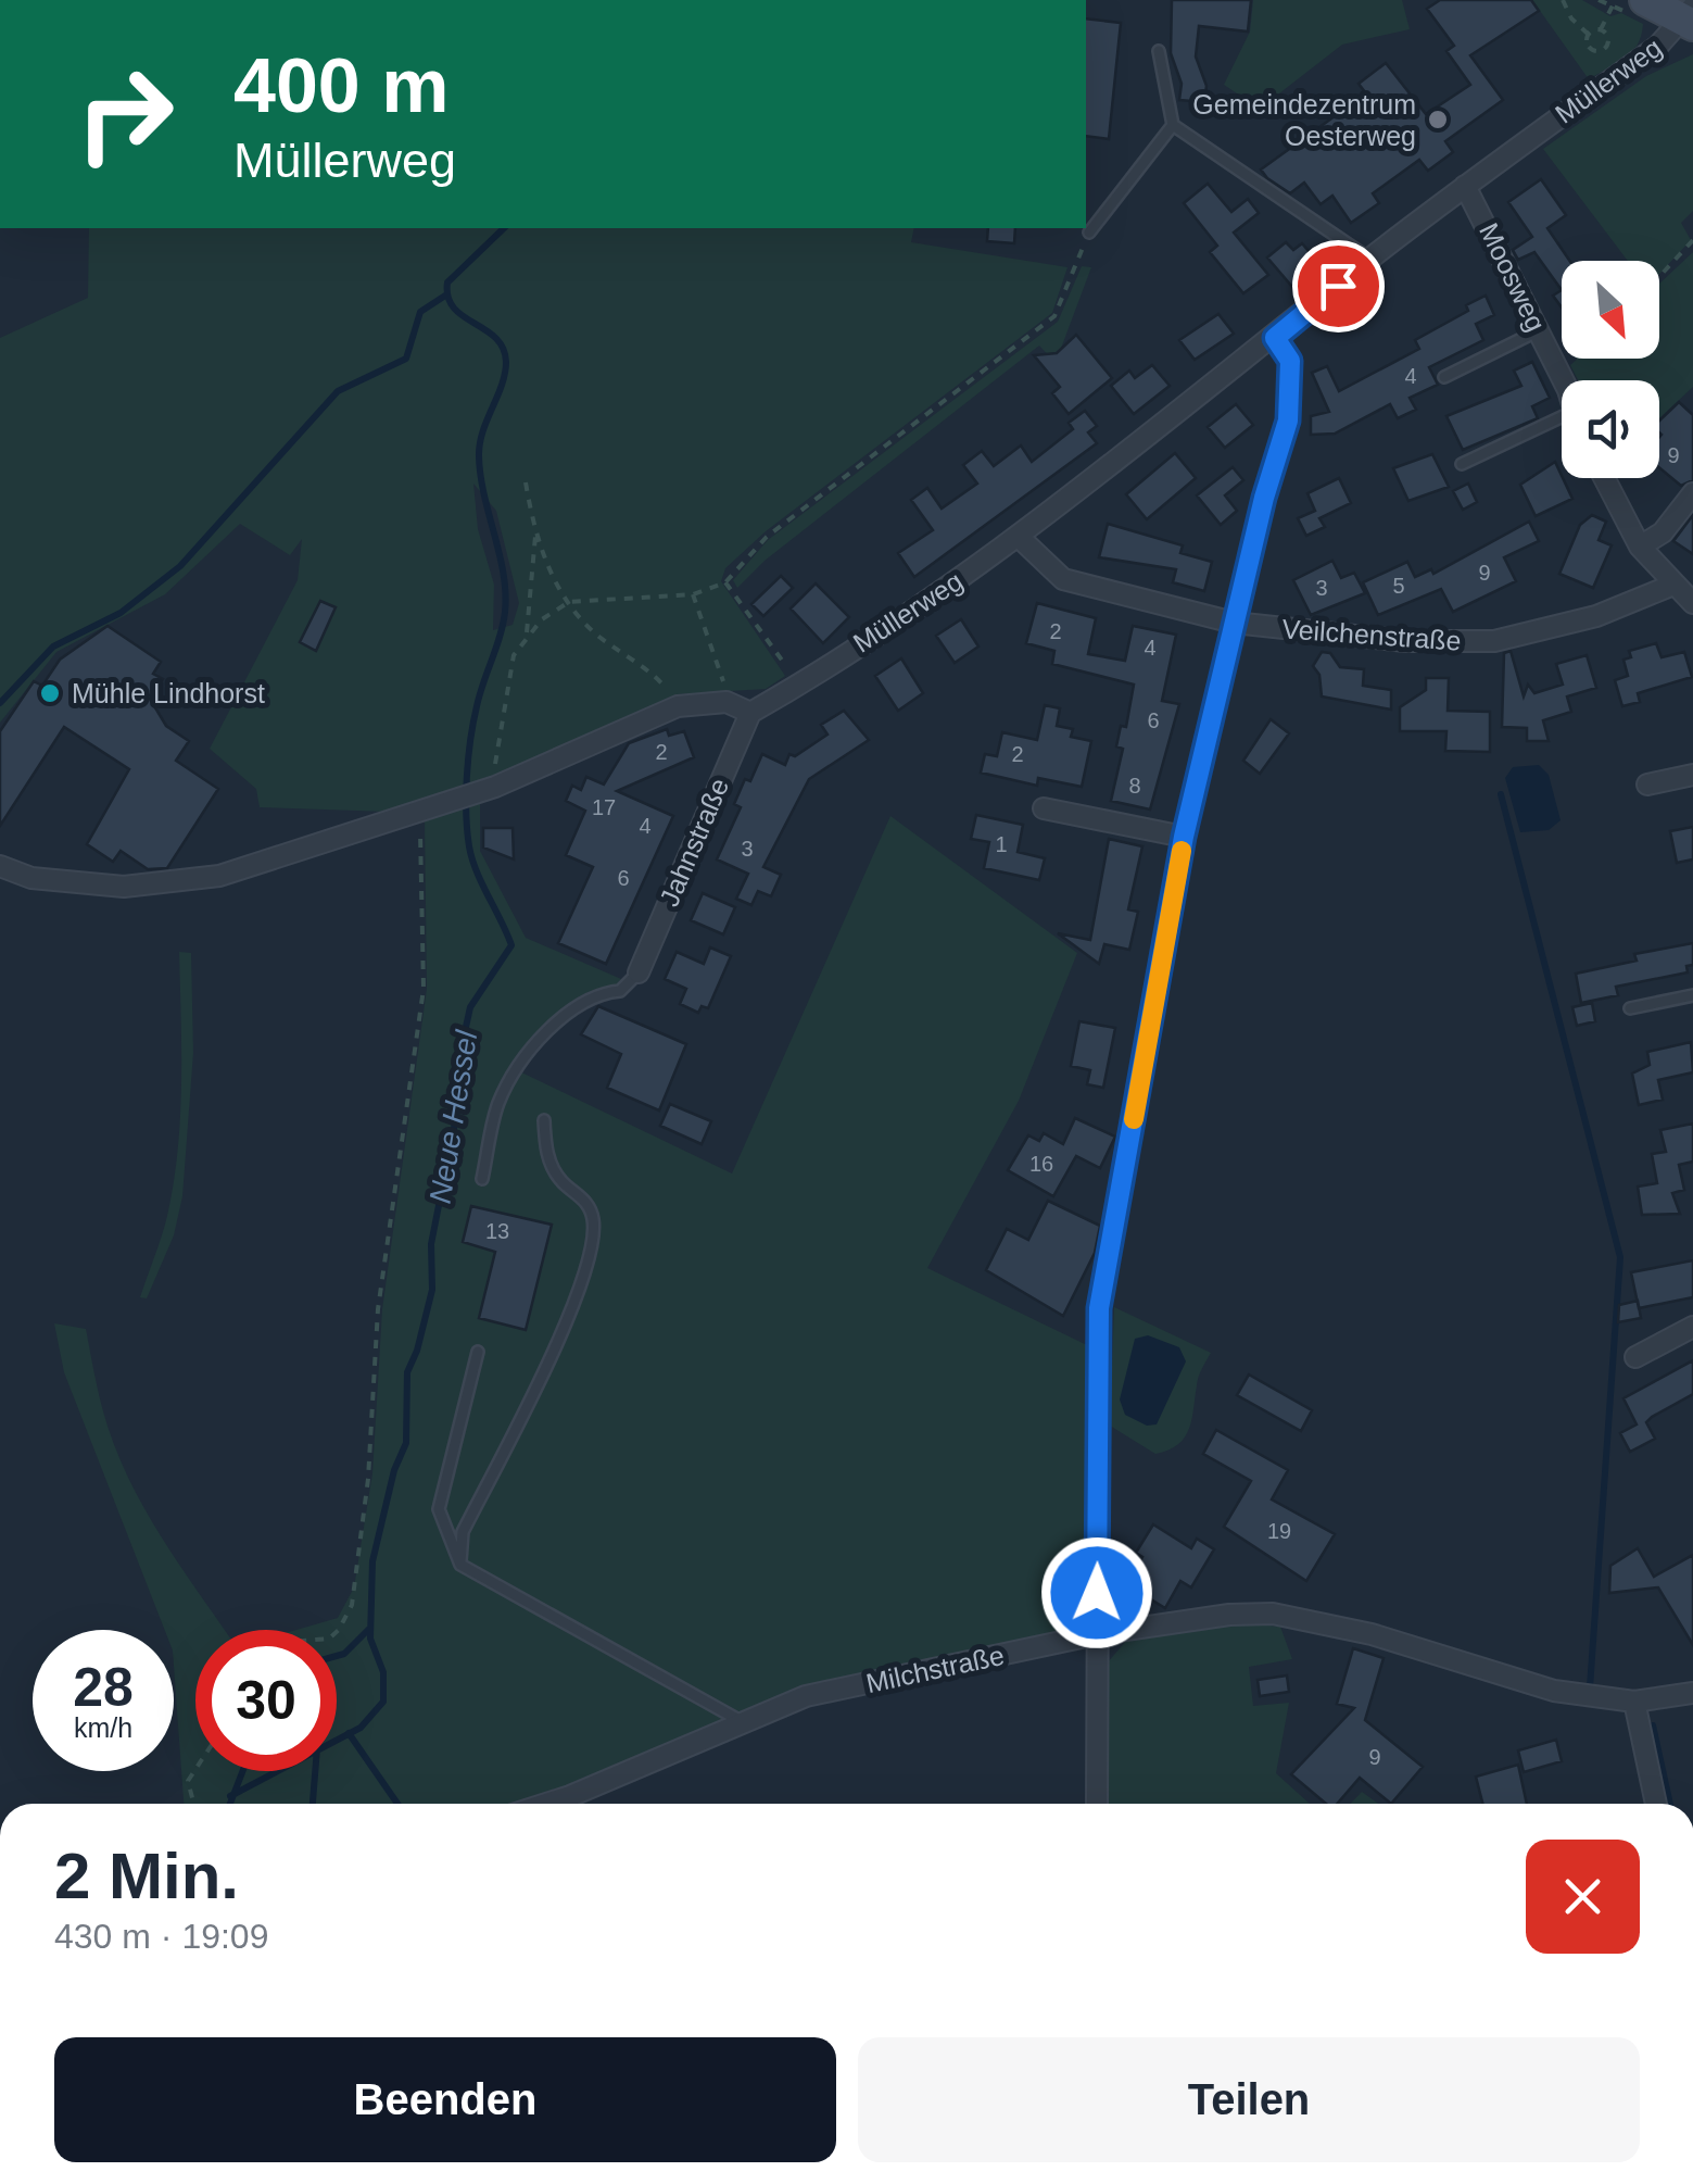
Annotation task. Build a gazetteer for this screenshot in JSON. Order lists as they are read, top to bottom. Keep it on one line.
{"streets":{"street":["Müllerweg","Moosweg","Veilchenstraße","Jahnstraße","Milchstraße"]},"crossings":[["Müllerweg","Moosweg"],["Müllerweg","Veilchenstraße"],["Müllerweg","Jahnstraße"]],"water":["Neue Hessel"],"places":["Gemeindezentrum Oesterweg","Mühle Lindhorst"],"house_numbers":["4","9","9","5","3","2","4","6","2","2","8","17","4","1","3","6","16","13","19","9"],"north":"bottom right","page":{"turn":["400 m","Müllerweg"],"speed":"28 km/h","limit":"30","heading":["2 Min.","430 m · 19:09"],"buttons":["Beenden","Teilen"]}}
